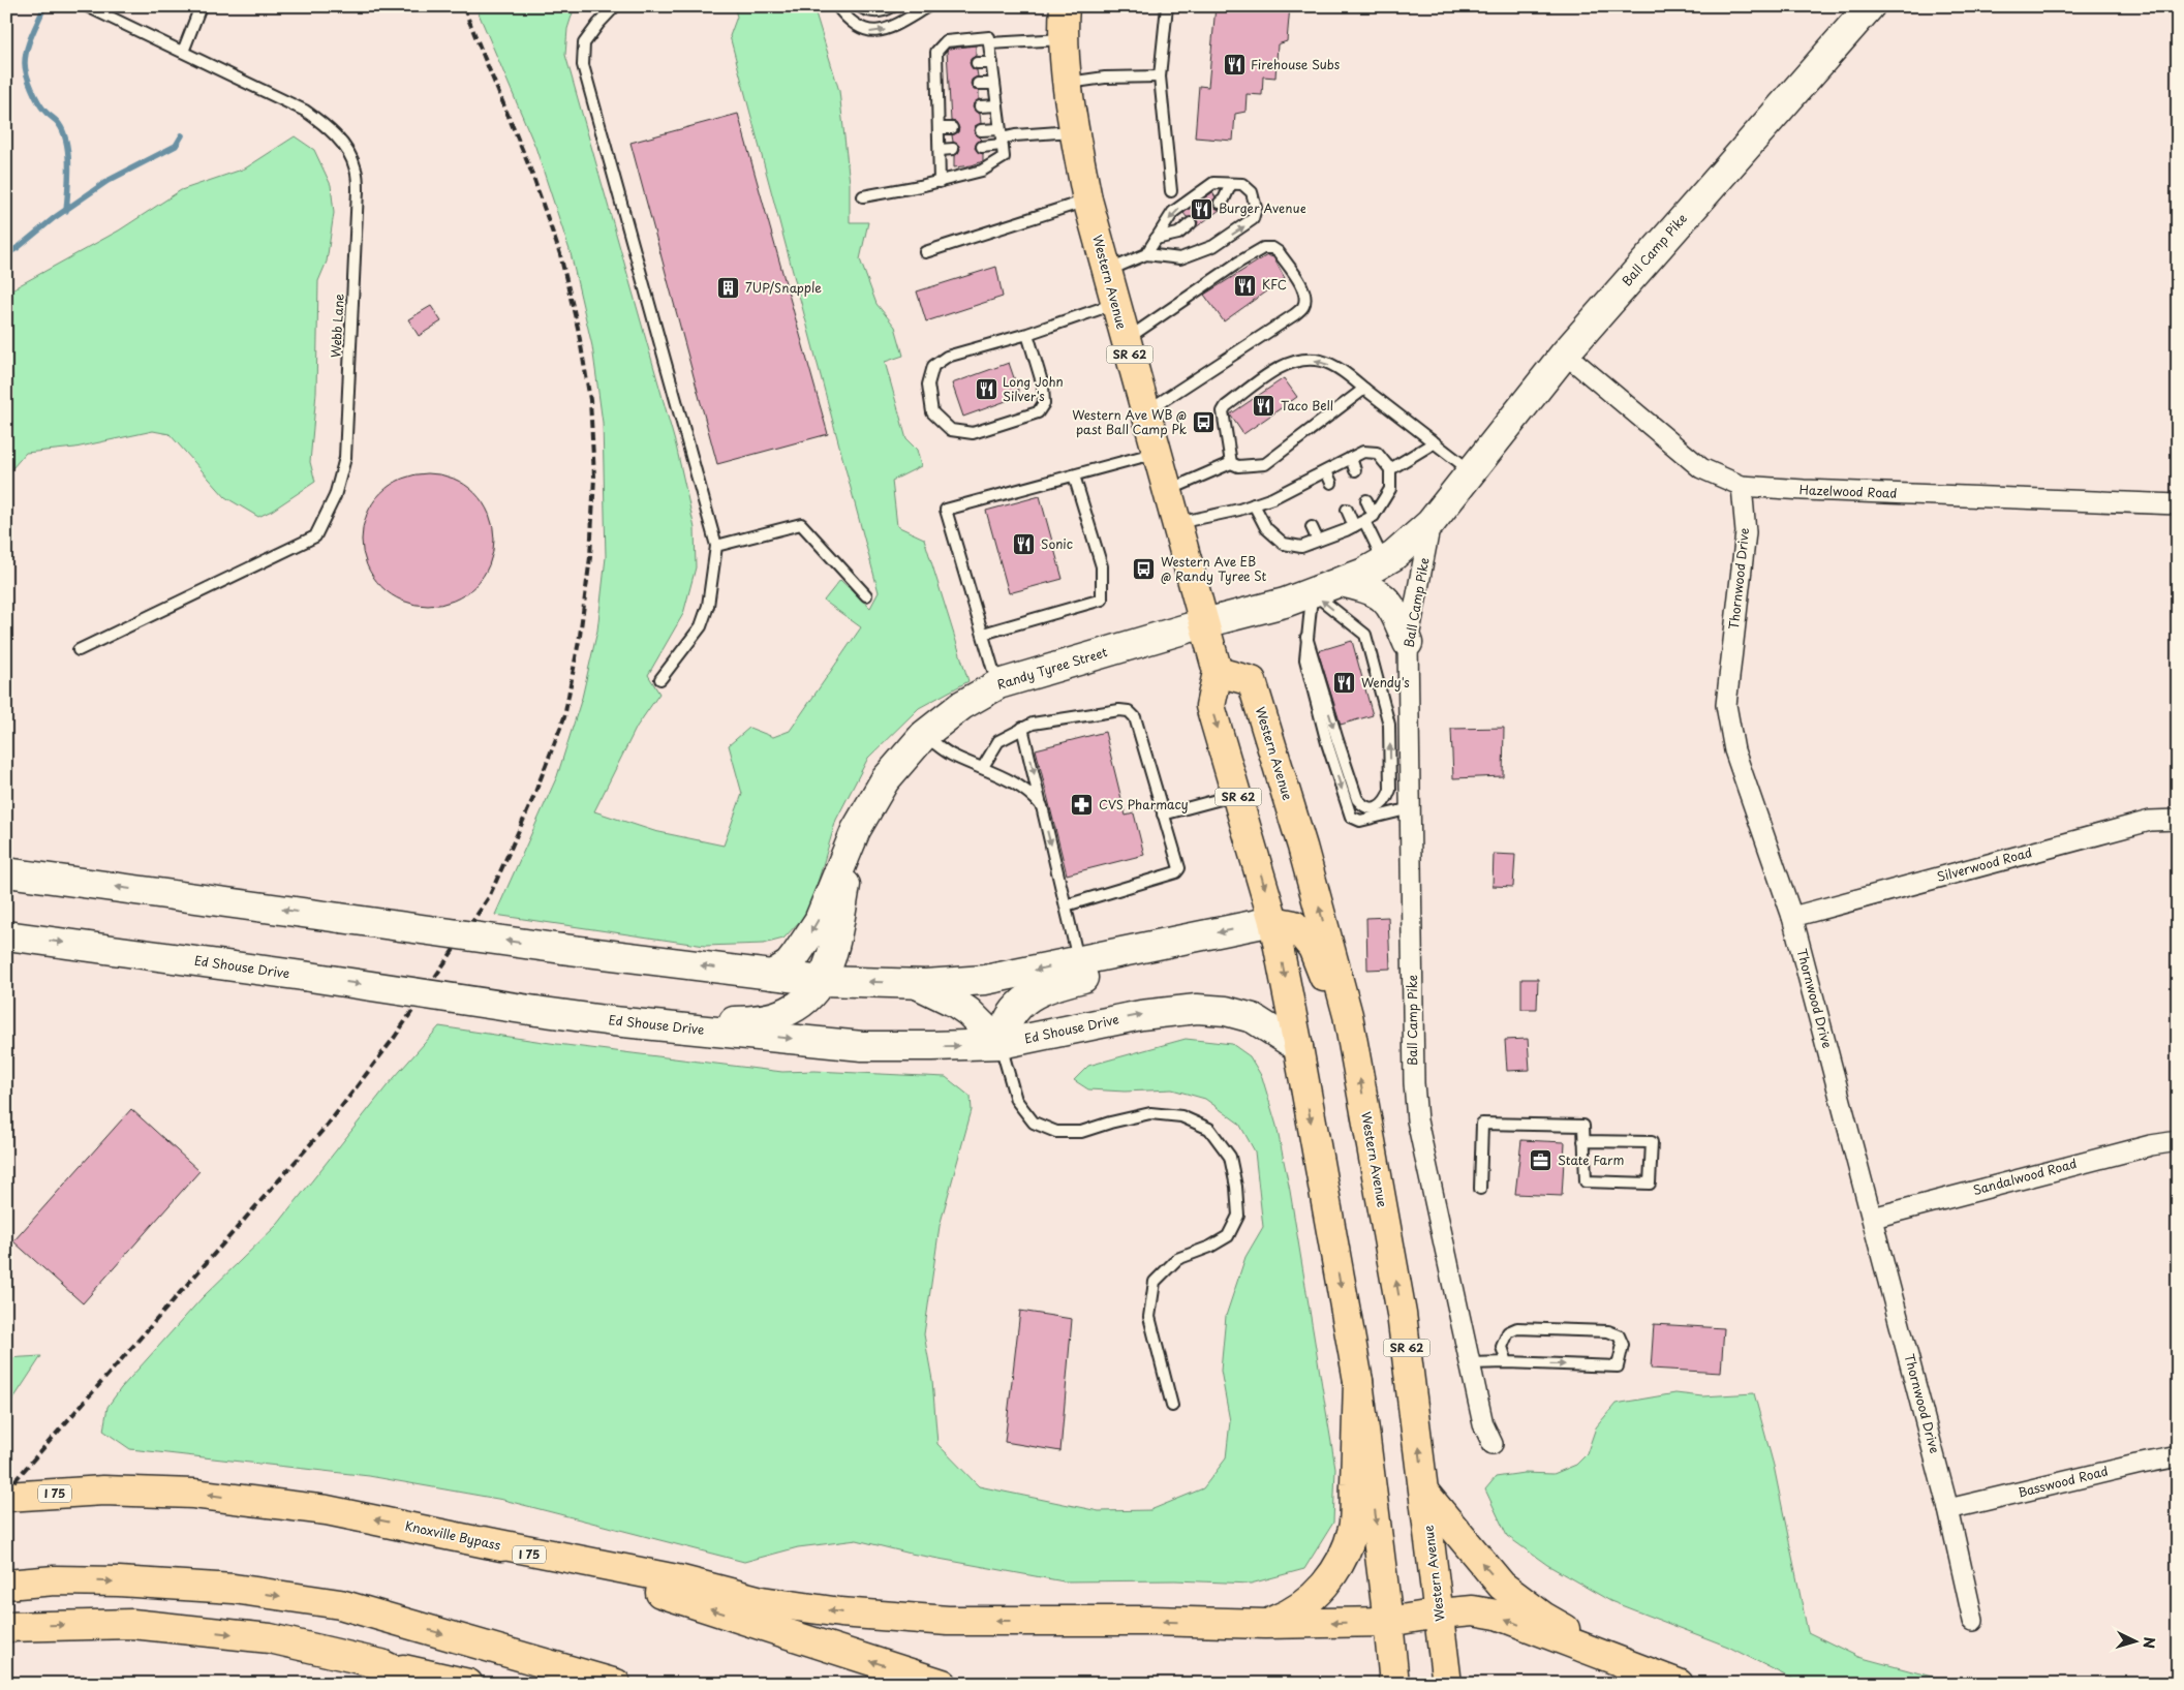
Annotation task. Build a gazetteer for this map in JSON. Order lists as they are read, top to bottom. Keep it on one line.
{"streets":{"main road":["Western Avenue","SR 62","I 75","Knoxville Bypass"],"street":["Ball Camp Pike","Hazelwood Road","Thornwood Drive","Randy Tyree Street","Silverwood Road","Ed Shouse Drive","Sandalwood Road","Basswood Road"],"lane":["Webb Lane"]},"crossings":[["Ball Camp Pike","Hazelwood Road"],["Ball Camp Pike","Randy Tyree Street"],["Western Avenue","Randy Tyree Street"],["Western Avenue","Ed Shouse Drive"],["Hazelwood Road","Thornwood Drive"],["Thornwood Drive","Silverwood Road"],["Thornwood Drive","Sandalwood Road"],["Thornwood Drive","Basswood Road"]],"places":{"restaurant":["Firehouse Subs","Burger Avenue","KFC","Long John Silver's","Taco Bell","Sonic","Wendy's"],"building":["7UP/Snapple"],"bus stop":["Western Ave WB @ past Ball Camp Pk","Western Ave EB @ Randy Tyree St"],"pharmacy":["CVS Pharmacy"],"office":["State Farm"]},"north":"right"}
